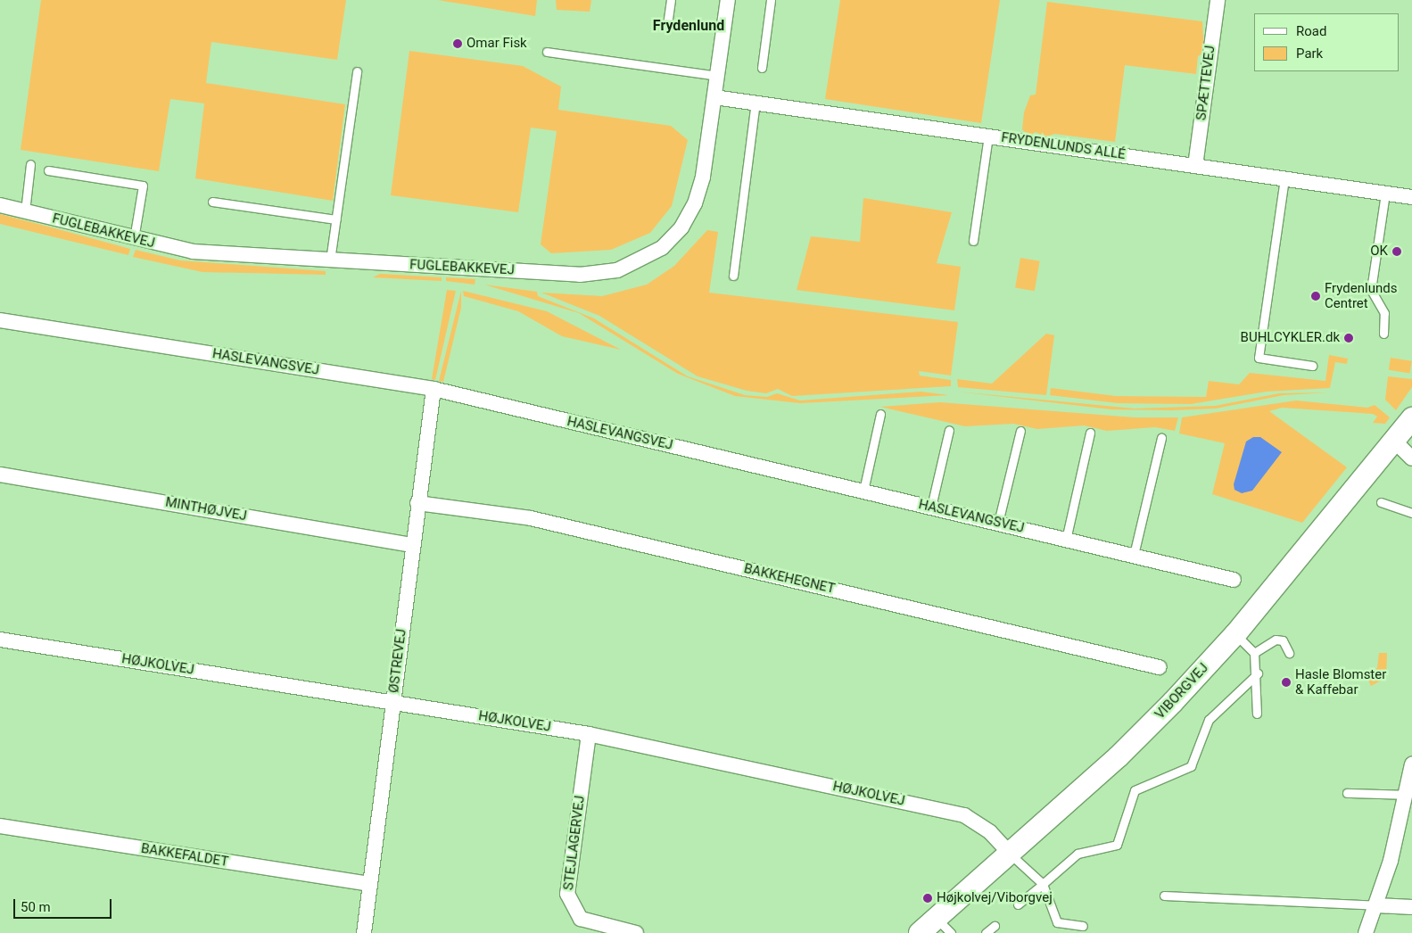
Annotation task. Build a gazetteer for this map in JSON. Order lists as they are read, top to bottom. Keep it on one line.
{"streets":{"street":["SPÆTTEVEJ","FRYDENLUNDS ALLÉ","FUGLEBAKKEVEJ","HASLEVANGSVEJ","MINTHØJVEJ","BAKKEHEGNET","ØSTREVEJ","HØJKOLVEJ","VIBORGVEJ","STEJLAGERVEJ","BAKKEFALDET"]},"crossings":[["SPÆTTEVEJ","FRYDENLUNDS ALLÉ"],["FRYDENLUNDS ALLÉ","FUGLEBAKKEVEJ"],["HASLEVANGSVEJ","ØSTREVEJ"],["MINTHØJVEJ","ØSTREVEJ"],["BAKKEHEGNET","ØSTREVEJ"],["ØSTREVEJ","HØJKOLVEJ"],["ØSTREVEJ","BAKKEFALDET"],["HØJKOLVEJ","VIBORGVEJ"],["HØJKOLVEJ","STEJLAGERVEJ"]],"districts":["Frydenlund"],"places":["Omar Fisk","OK","Frydenlunds Centret","BUHLCYKLER.dk","Hasle Blomster & Kaffebar","Højkolvej/Viborgvej"],"legend":["Road","Park"],"scale_bar":"50 m"}
